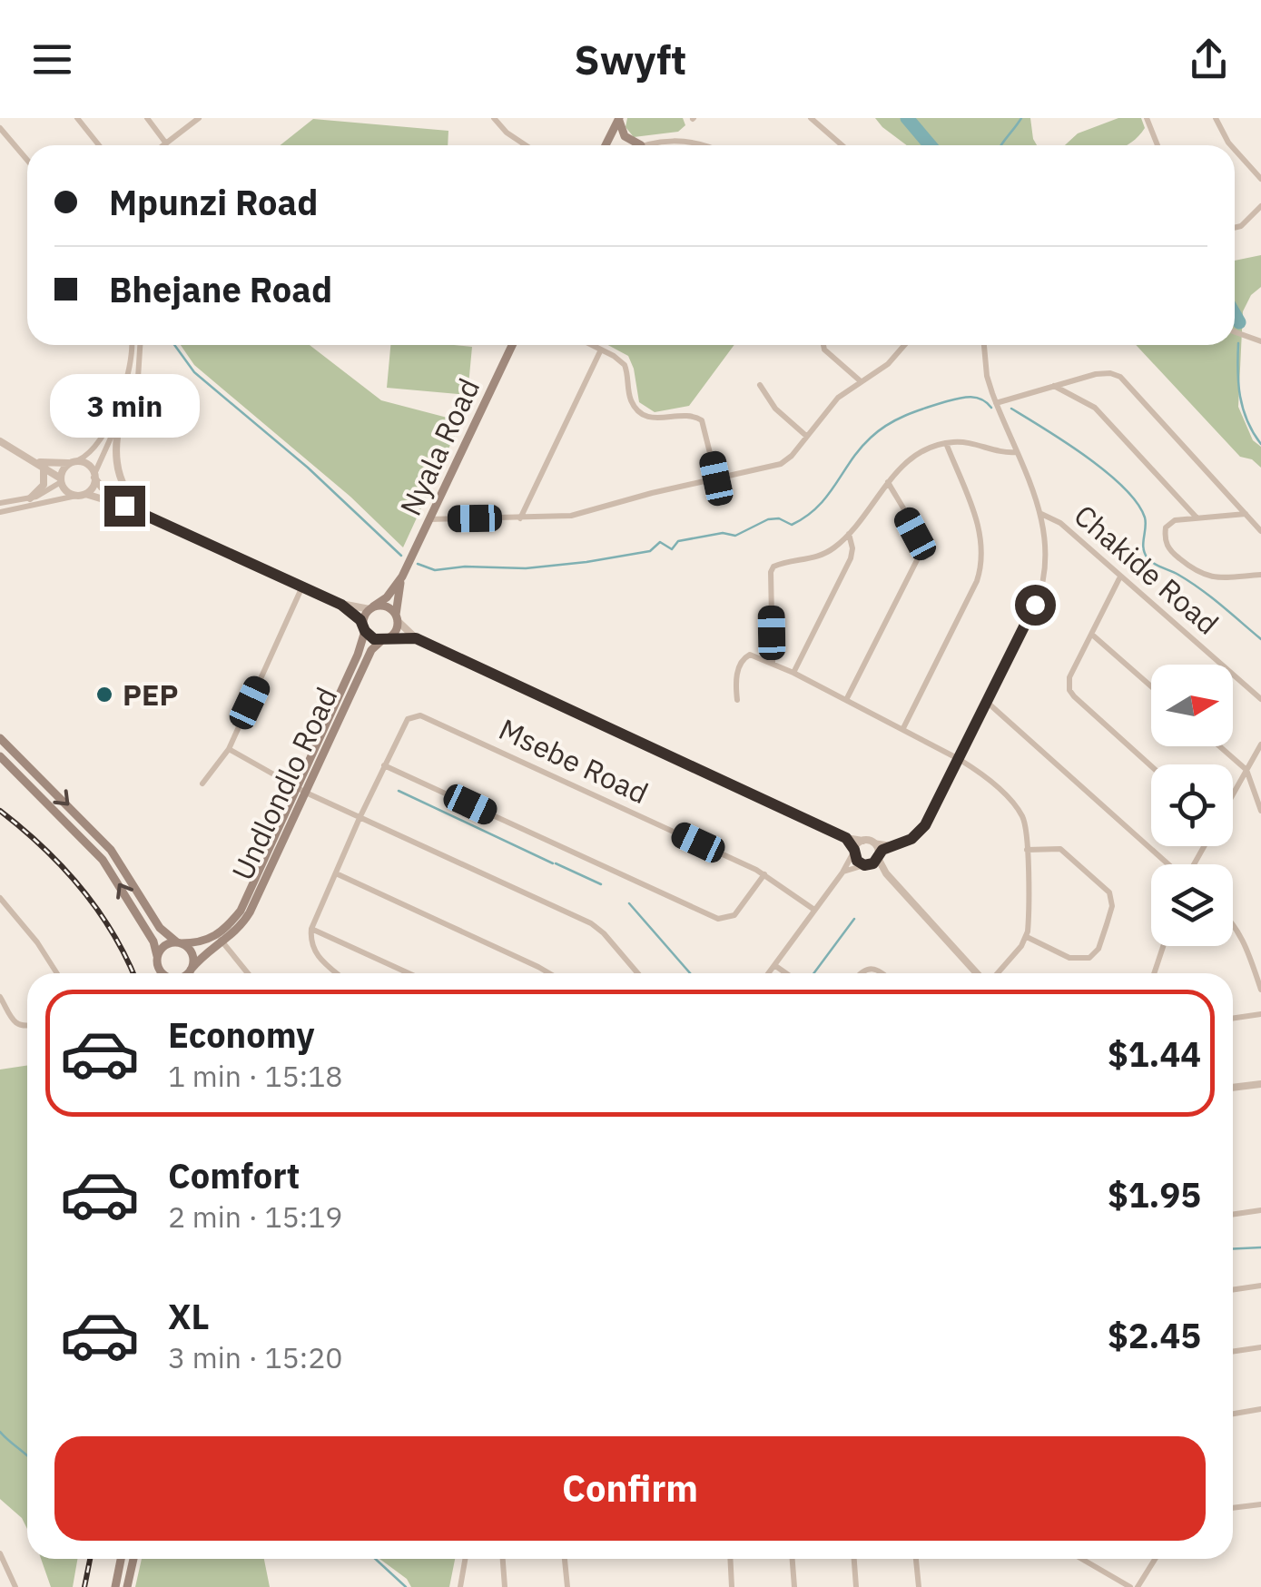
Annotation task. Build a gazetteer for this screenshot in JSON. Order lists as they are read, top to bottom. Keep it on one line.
{"streets":{"main road":["Nyala Road","Undlondlo Road"],"street":["Chakide Road","Msebe Road"]},"crossings":[["Nyala Road","Undlondlo Road"]],"places":["PEP"],"north":"right","page":{"header":"Swyft","banner":["Mpunzi Road","Bhejane Road"],"bubble":"3 min","list":[{"name":"Economy","note":"1 min · 15:18","value":"$1.44"},{"name":"Comfort","note":"2 min · 15:19","value":"$1.95"},{"name":"XL","note":"3 min · 15:20","value":"$2.45"}],"buttons":"Confirm"}}
